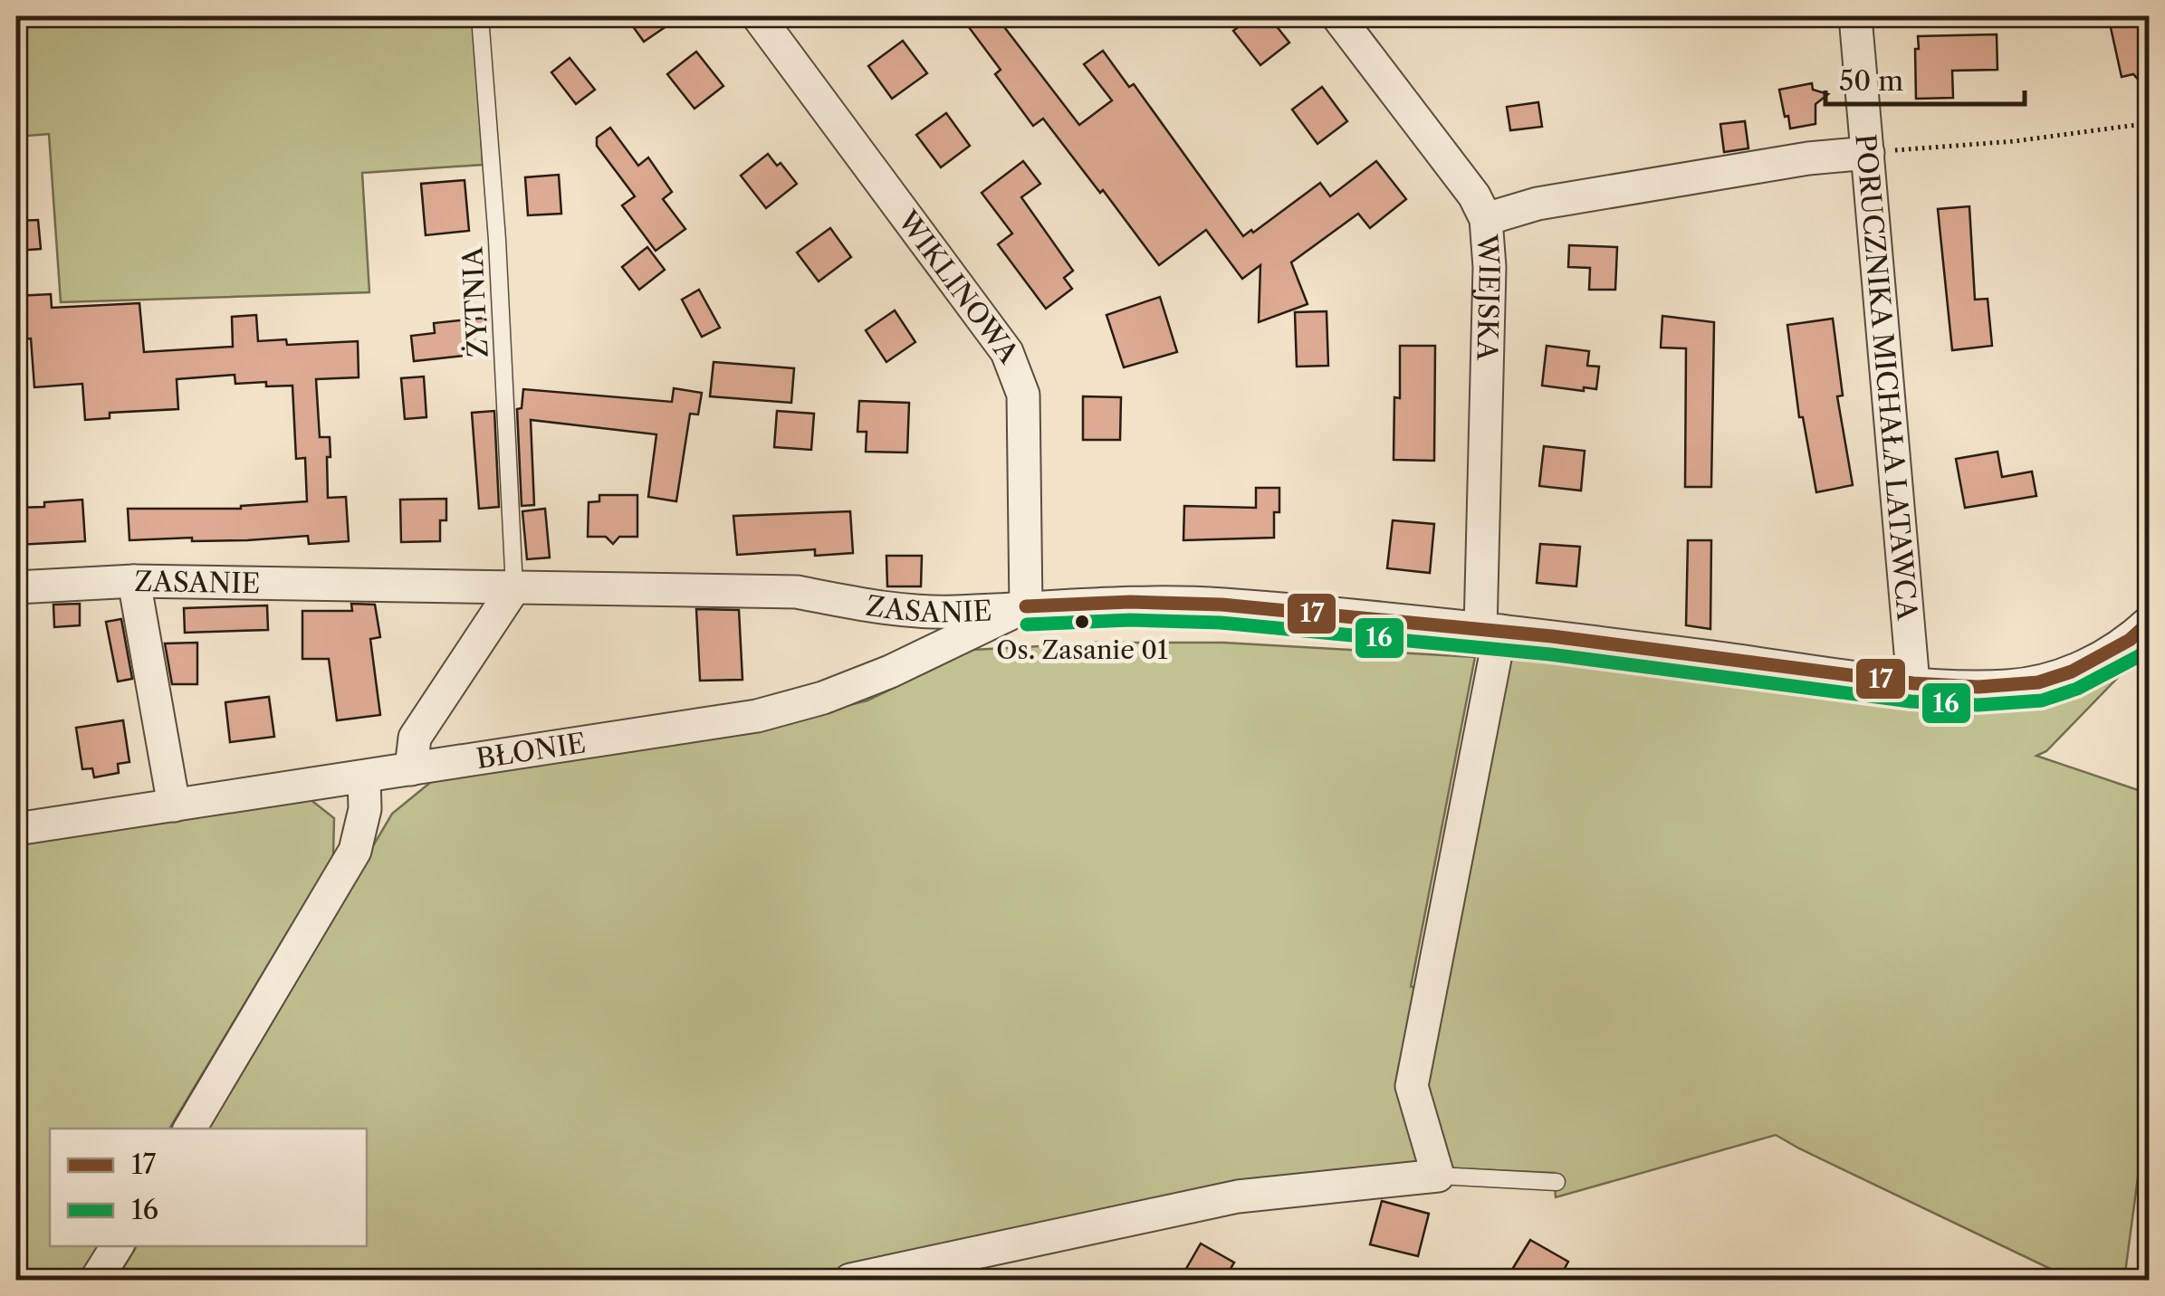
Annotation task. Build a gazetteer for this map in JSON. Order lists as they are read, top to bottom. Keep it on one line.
{"streets":{"street":["WIKLINOWA","WIEJSKA","PORUCZNIKA MICHAŁA LATAWCA","ZASANIE","BŁONIE"],"lane":["ŻYTNIA"]},"crossings":[["WIKLINOWA","ZASANIE"],["WIKLINOWA","BŁONIE"],["WIEJSKA","ZASANIE"],["ŻYTNIA","ZASANIE"],["PORUCZNIKA MICHAŁA LATAWCA","ZASANIE"],["ZASANIE","BŁONIE"]],"places":["Os. Zasanie 01"],"lines":["transit line 17","transit line 16"],"legend":["17","16"],"scale_bar":"50 m"}
